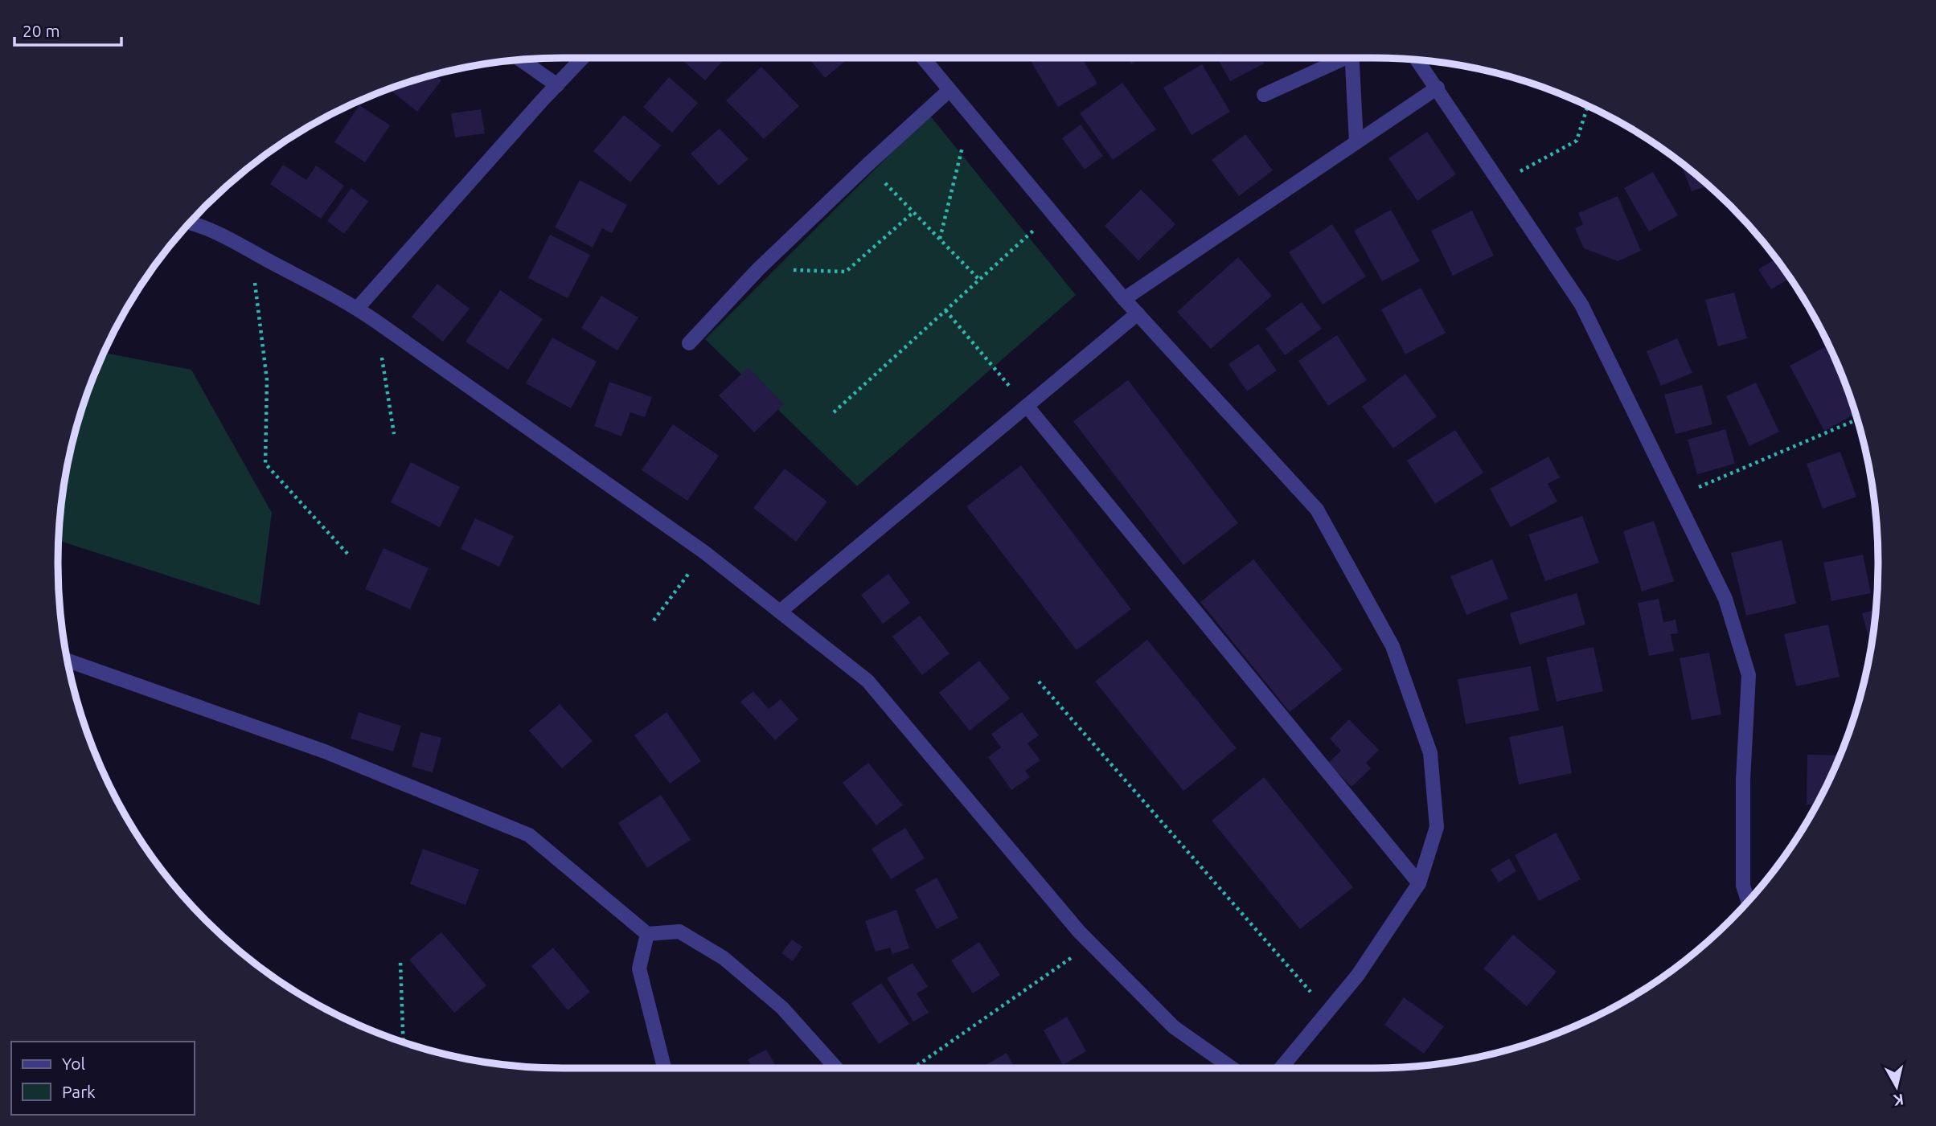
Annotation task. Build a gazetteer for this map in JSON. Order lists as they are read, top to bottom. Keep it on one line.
{"legend":["Yol","Park"],"scale_bar":"20 m","north":"bottom"}
